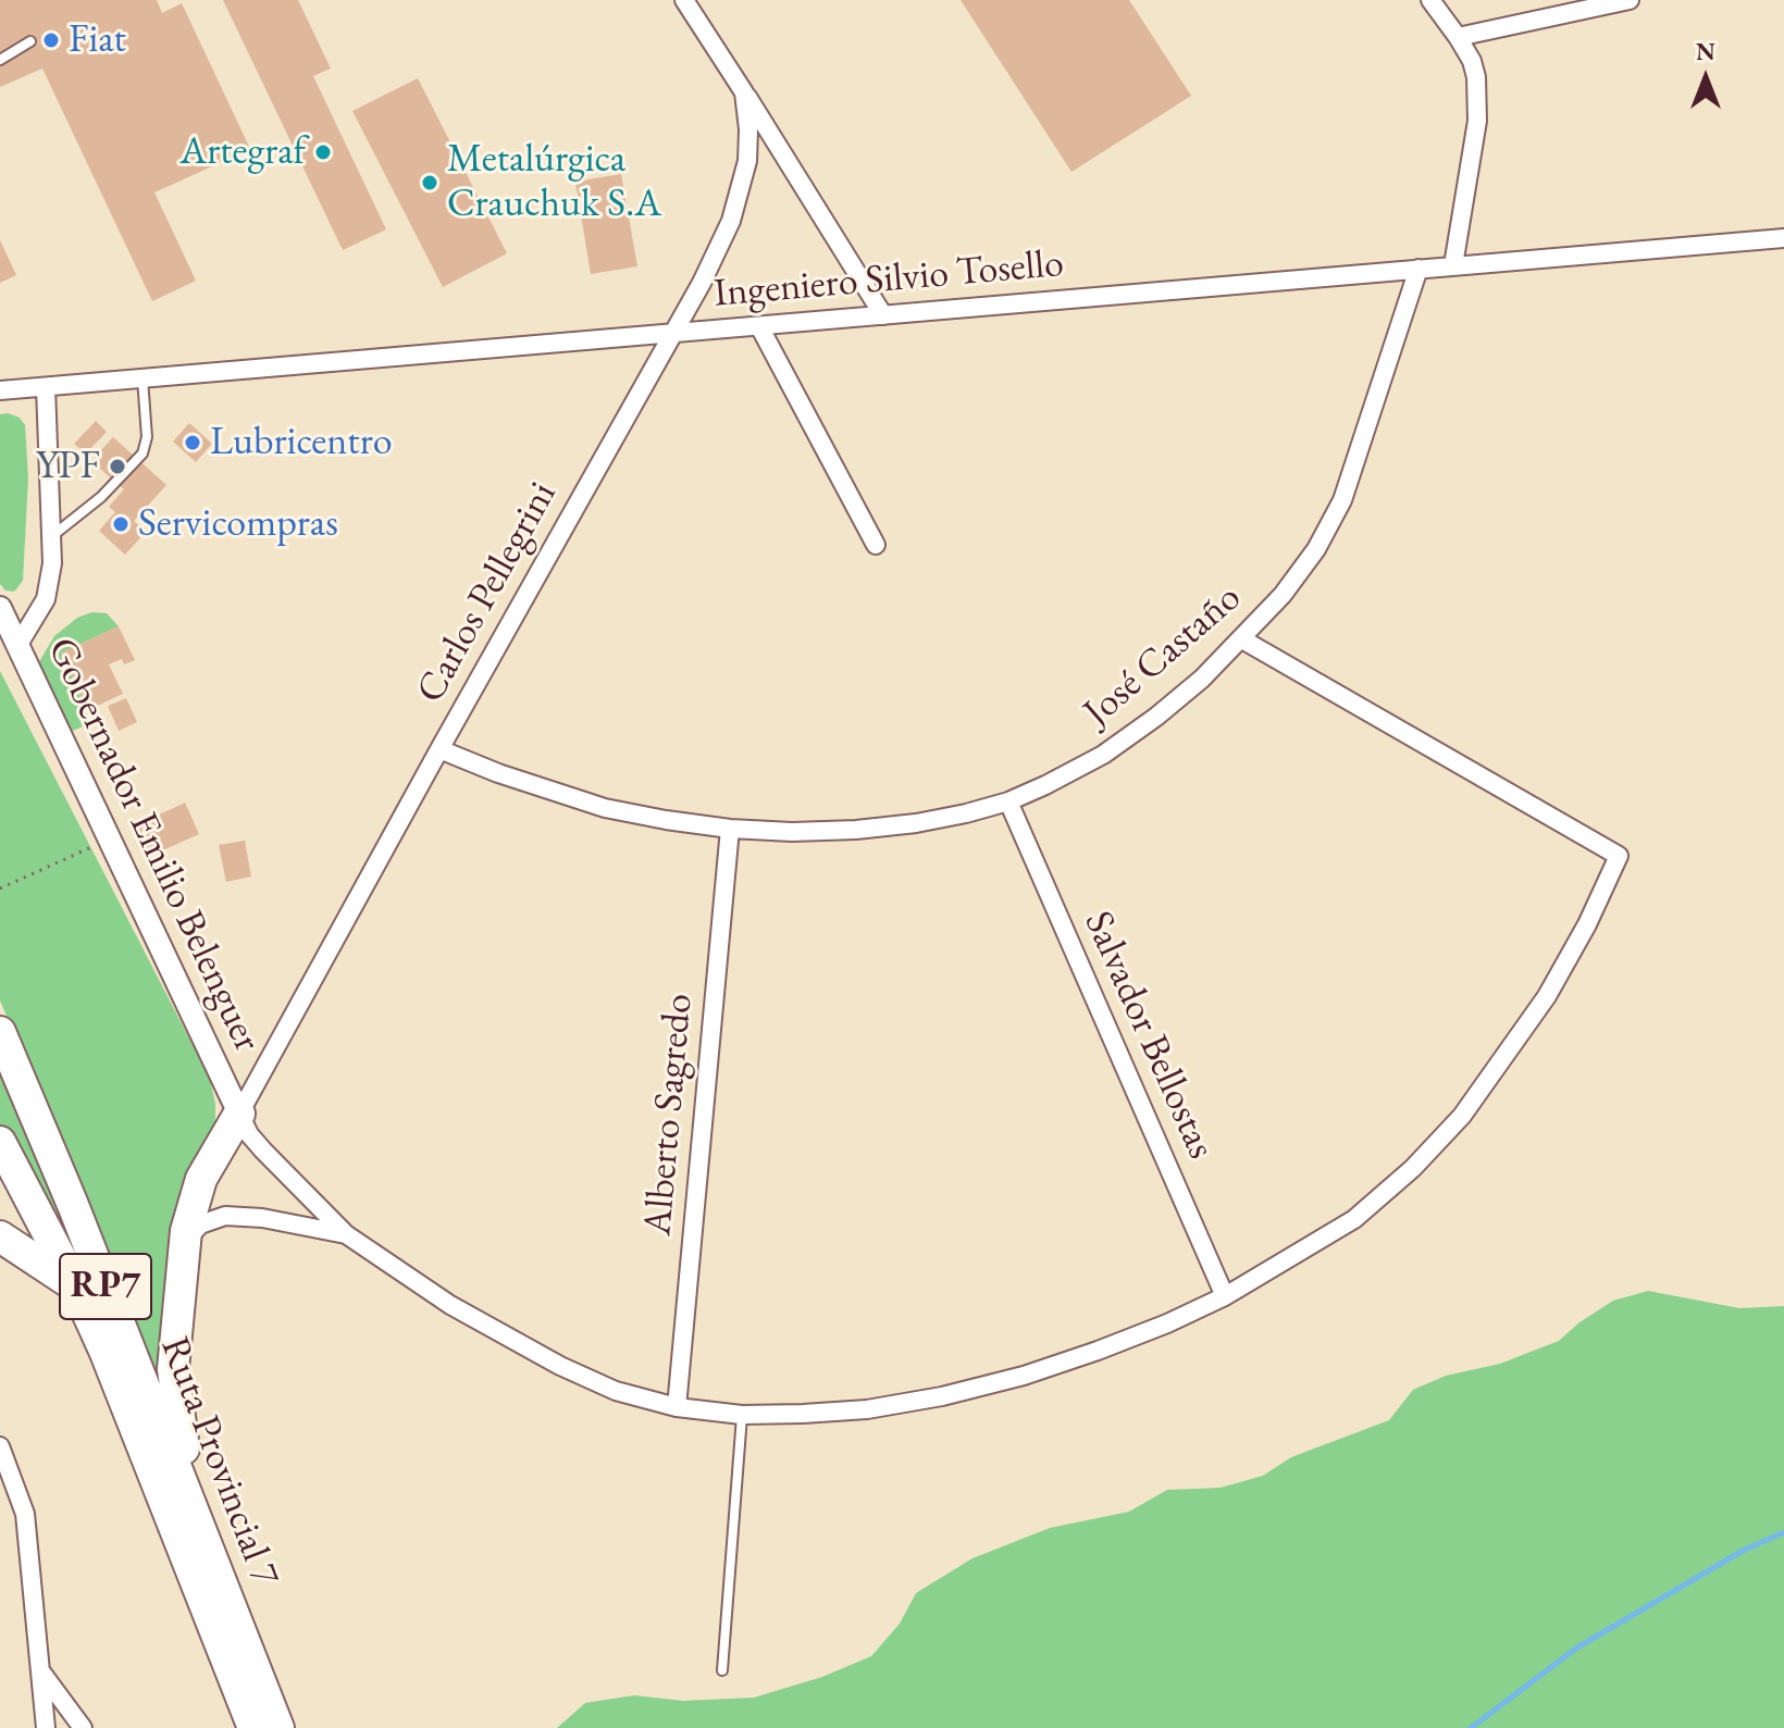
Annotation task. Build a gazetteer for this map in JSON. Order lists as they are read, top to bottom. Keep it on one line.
{"streets":{"highway":["RP7","Ruta Provincial 7"],"street":["Ingeniero Silvio Tosello","Carlos Pellegrini","José Castaño","Gobernador Emilio Belenguer","Salvador Bellostas","Alberto Sagredo"]},"crossings":[["Ingeniero Silvio Tosello","Carlos Pellegrini"],["Ingeniero Silvio Tosello","José Castaño"],["Carlos Pellegrini","José Castaño"],["Carlos Pellegrini","Gobernador Emilio Belenguer"],["José Castaño","Salvador Bellostas"],["José Castaño","Alberto Sagredo"]],"places":["Fiat","Artegraf","Metalúrgica Crauchuk S.A","Lubricentro","YPF","Servicompras"],"north":"top"}
